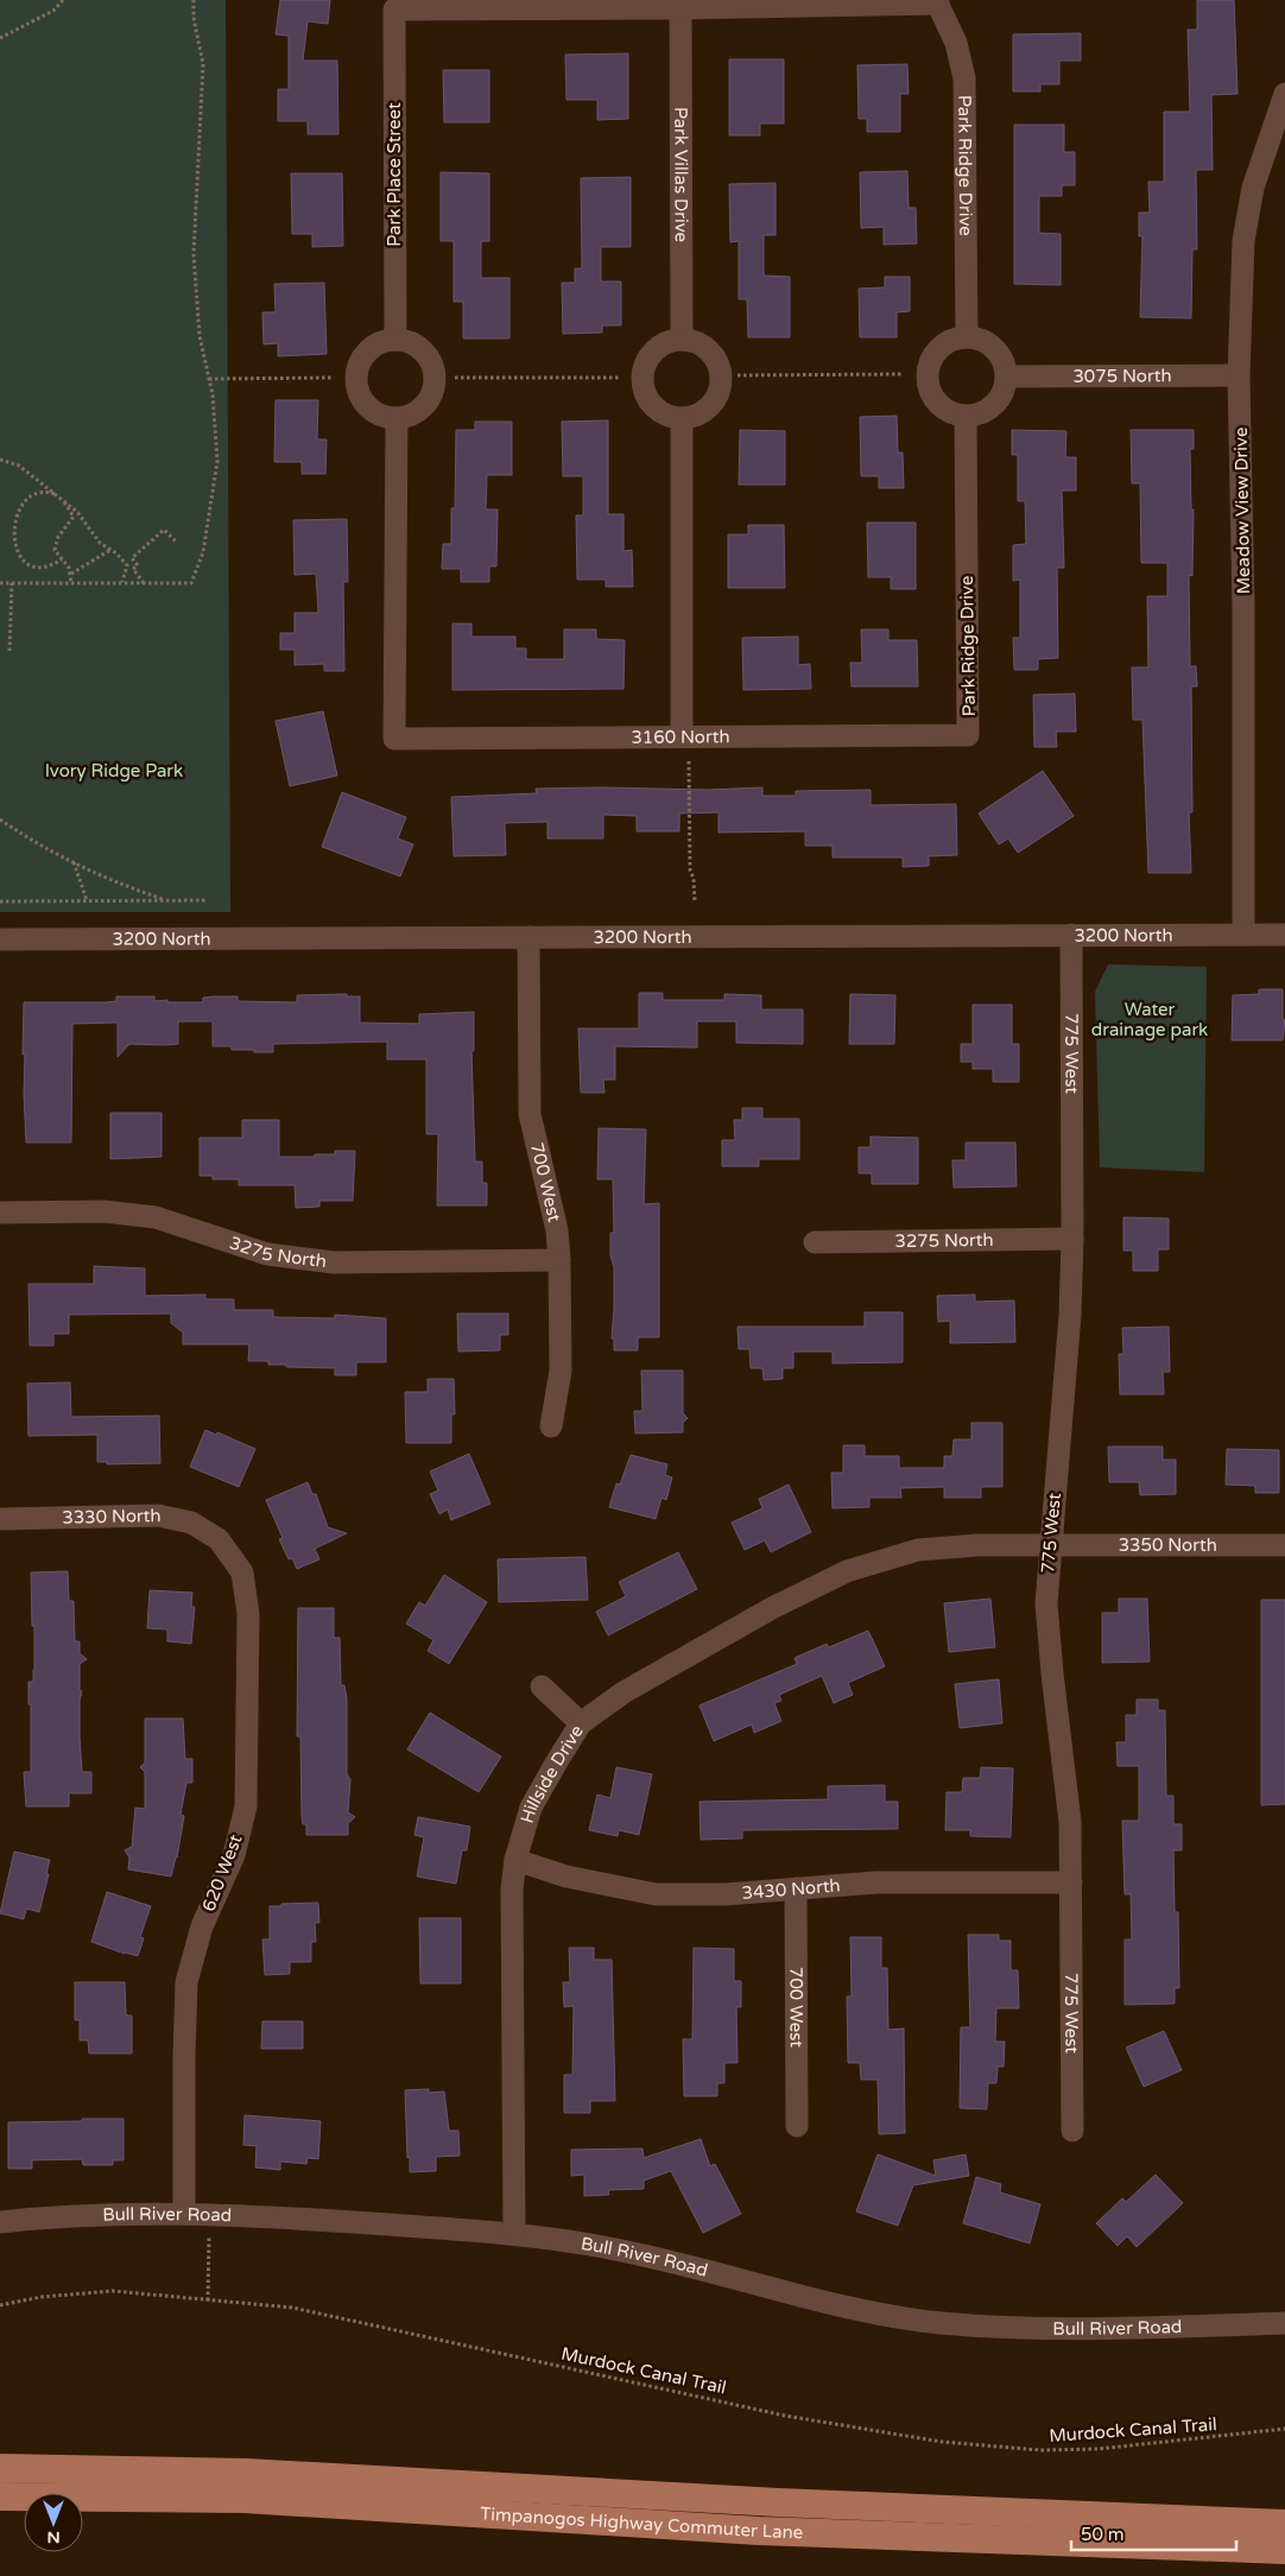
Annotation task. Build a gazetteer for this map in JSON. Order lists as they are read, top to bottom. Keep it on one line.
{"streets":{"main road":["Timpanogos Highway Commuter Lane"],"street":["Park Ridge Drive","Park Place Street","Park Villas Drive","3075 North","Meadow View Drive","3160 North","3200 North","775 West","700 West","3275 North","3330 North","3350 North","Hillside Drive","620 West","3430 North","Bull River Road"],"path":["Murdock Canal Trail"]},"crossings":[["Park Ridge Drive","3075 North"],["Park Ridge Drive","3160 North"],["Park Place Street","3160 North"],["3075 North","Meadow View Drive"],["Meadow View Drive","3200 North"],["3200 North","775 West"],["3200 North","700 West"],["775 West","3275 North"],["775 West","3350 North"],["775 West","Hillside Drive"],["775 West","3430 North"],["700 West","3275 North"],["700 West","3430 North"],["3330 North","620 West"],["3350 North","Hillside Drive"],["Hillside Drive","3430 North"],["Hillside Drive","Bull River Road"],["620 West","Bull River Road"]],"parks":["Ivory Ridge Park","Water drainage park"],"scale_bar":"50 m","north":"bottom"}
